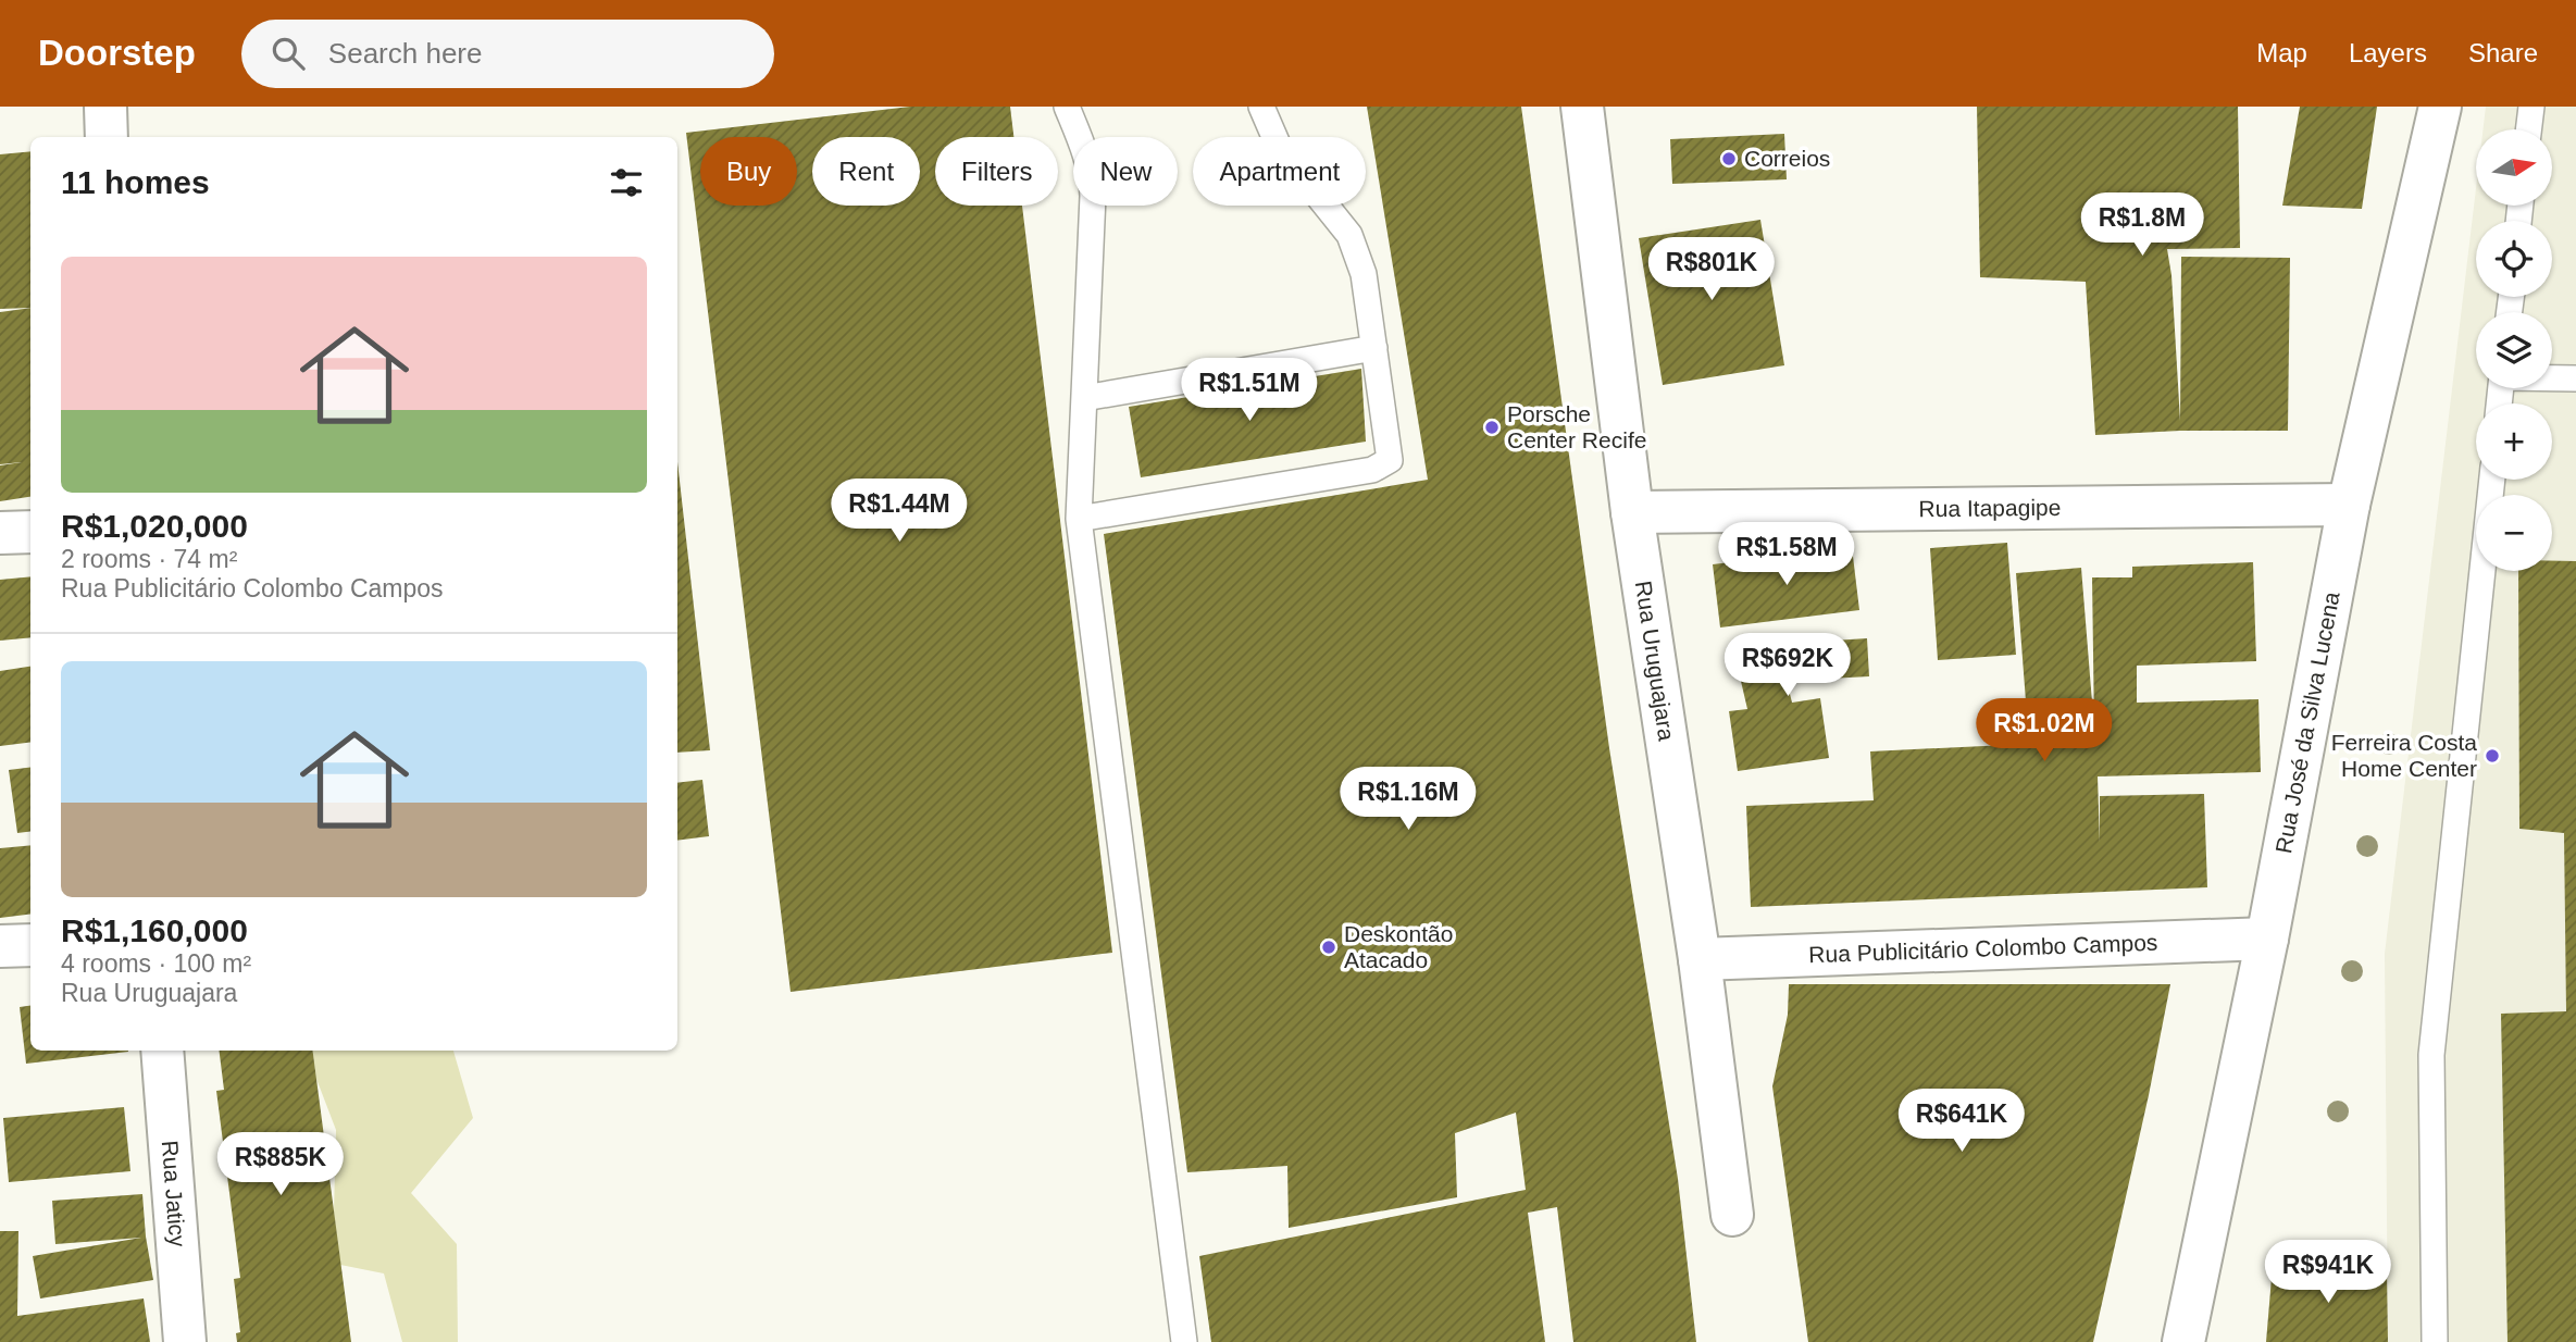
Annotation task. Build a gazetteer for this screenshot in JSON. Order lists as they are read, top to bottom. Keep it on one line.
{"streets":{"street":["Rua Itapagipe","Rua Uruguajara","Rua José da Silva Lucena","Rua Publicitário Colombo Campos","Rua Jaticy"]},"crossings":[["Rua Itapagipe","Rua Uruguajara"],["Rua Itapagipe","Rua José da Silva Lucena"],["Rua Uruguajara","Rua Publicitário Colombo Campos"],["Rua José da Silva Lucena","Rua Publicitário Colombo Campos"]],"places":["Correios","Porsche Center Recife","Ferreira Costa Home Center","Deskontão Atacado"],"north":"right","page":{"header":"Doorstep","search":"Search here","nav":["Map","Layers","Share"],"map_buttons":["+","−"],"chip":["Buy","Rent","Filters","New","Apartment"],"heading":"11 homes","price":["R$1.8M","R$801K","R$1.51M","R$1.44M","R$1.58M","R$692K","R$1.02M","R$1.16M","R$641K","R$885K","R$941K"],"list":[{"name":"R$1,020,000","note":"2 rooms · 74 m² · Rua Publicitário Colombo Campos"},{"name":"R$1,160,000","note":"4 rooms · 100 m² · Rua Uruguajara"}]}}
